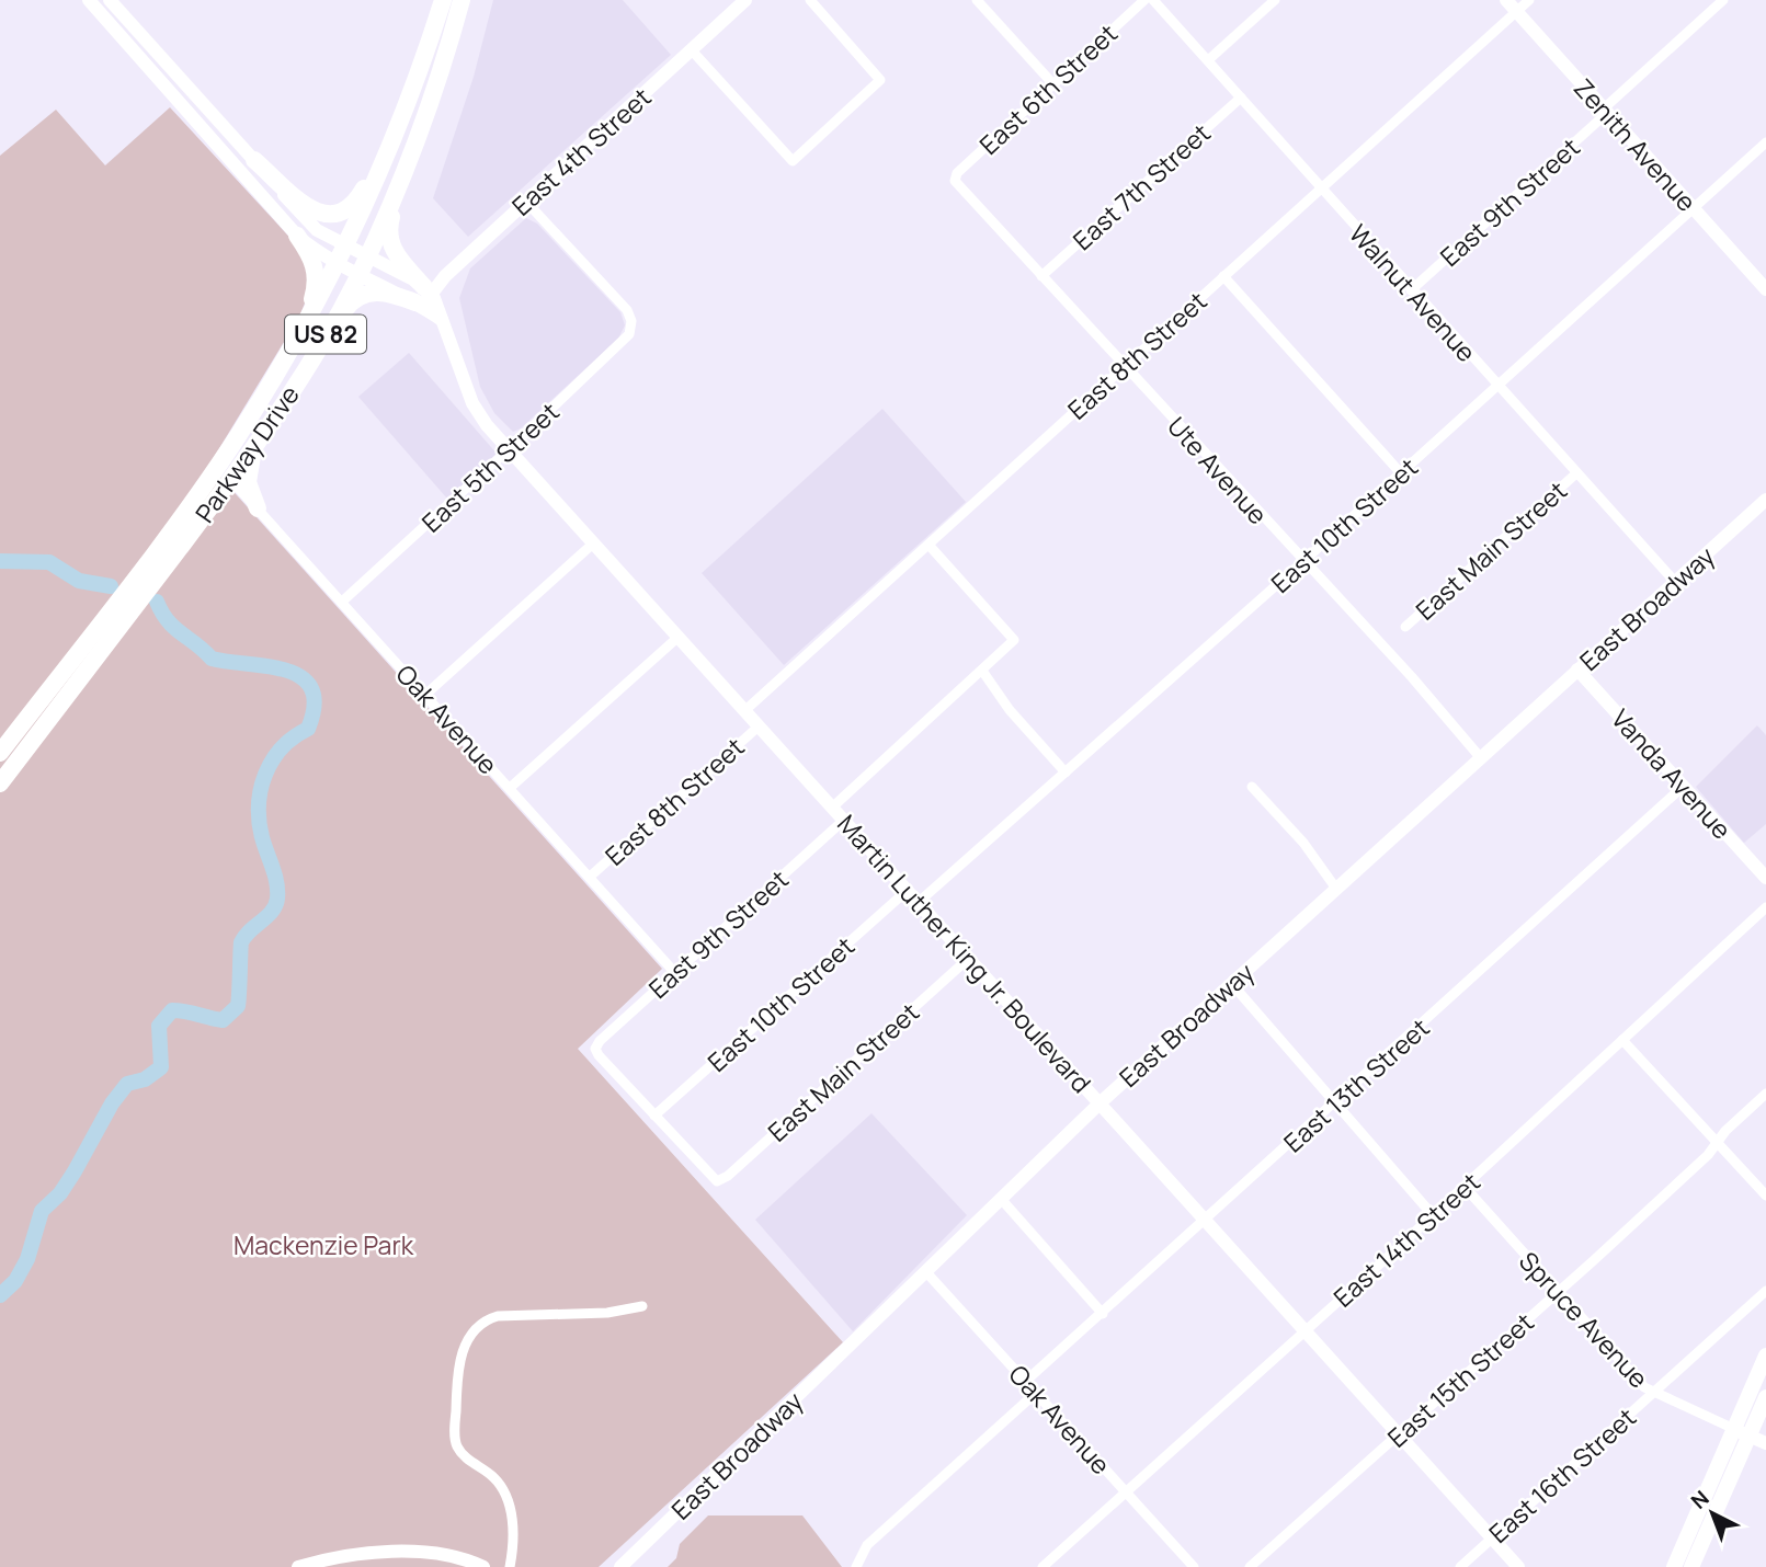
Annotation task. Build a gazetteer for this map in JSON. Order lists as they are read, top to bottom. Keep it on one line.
{"streets":{"highway":["US 82","Parkway Drive"],"main road":["Zenith Avenue","East 4th Street","East Broadway","Vanda Avenue","Martin Luther King Jr. Boulevard","Spruce Avenue"],"street":["East 6th Street","East 7th Street","East 9th Street","Walnut Avenue","East 8th Street","East 5th Street","Ute Avenue","East 10th Street","East Main Street","Oak Avenue","East 13th Street","East 14th Street","East 15th Street","East 16th Street"]},"crossings":[["East 6th Street","Ute Avenue"],["Zenith Avenue","East 9th Street"],["Zenith Avenue","East 8th Street"],["Zenith Avenue","East 10th Street"],["East 4th Street","East 5th Street"],["East 4th Street","Martin Luther King Jr. Boulevard"],["East 7th Street","Walnut Avenue"],["East 7th Street","Ute Avenue"],["East 9th Street","Walnut Avenue"],["East 9th Street","East 10th Street"],["East 9th Street","East Main Street"],["East 9th Street","Oak Avenue"],["East 9th Street","Martin Luther King Jr. Boulevard"],["Walnut Avenue","East 8th Street"],["Walnut Avenue","East 10th Street"],["Walnut Avenue","East Main Street"],["Walnut Avenue","East Broadway"],["East 8th Street","Ute Avenue"],["East 8th Street","Oak Avenue"],["East 8th Street","Martin Luther King Jr. Boulevard"],["Parkway Drive","Oak Avenue"],["Parkway Drive","Martin Luther King Jr. Boulevard"],["East 5th Street","Oak Avenue"],["East 5th Street","Martin Luther King Jr. Boulevard"],["Ute Avenue","East 10th Street"],["Ute Avenue","East Broadway"],["East 10th Street","East Main Street"],["East 10th Street","Martin Luther King Jr. Boulevard"],["East Main Street","Martin Luther King Jr. Boulevard"],["East Broadway","Oak Avenue"],["East Broadway","Vanda Avenue"],["East Broadway","Martin Luther King Jr. Boulevard"],["Oak Avenue","East 13th Street"],["Oak Avenue","East 14th Street"],["Vanda Avenue","East 13th Street"],["Martin Luther King Jr. Boulevard","East 13th Street"],["Martin Luther King Jr. Boulevard","East 14th Street"],["Martin Luther King Jr. Boulevard","East 15th Street"],["Martin Luther King Jr. Boulevard","East 16th Street"],["East 14th Street","Spruce Avenue"],["Spruce Avenue","East 15th Street"],["Spruce Avenue","East 16th Street"]],"parks":["Mackenzie Park"],"north":"top left"}
